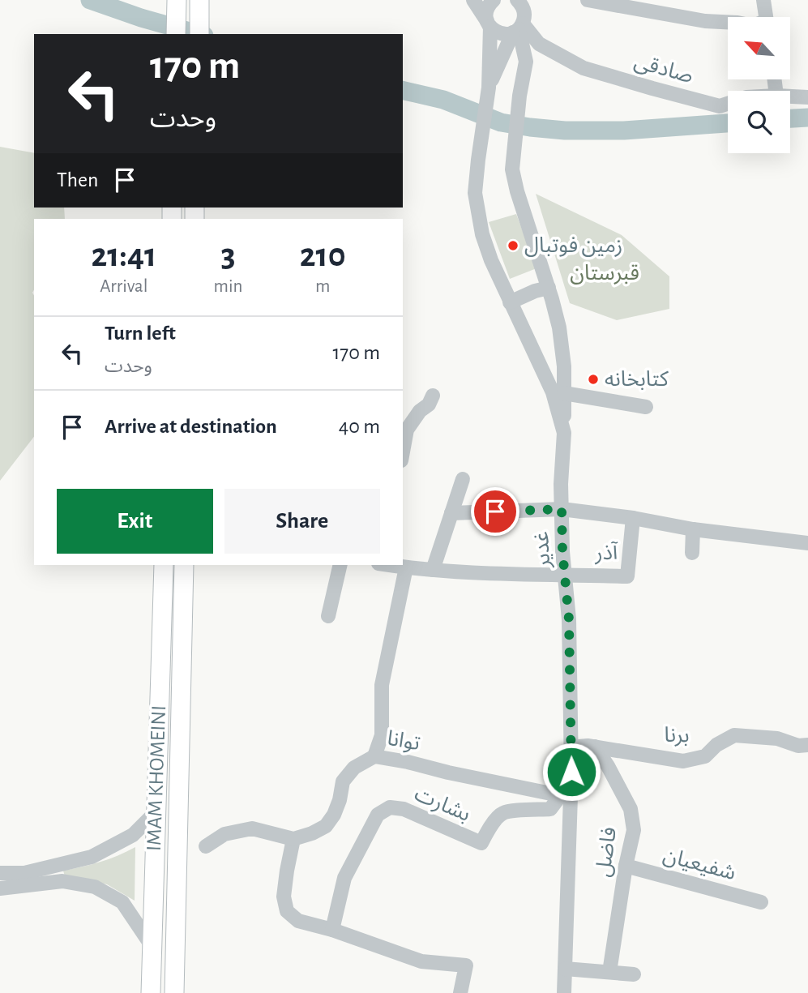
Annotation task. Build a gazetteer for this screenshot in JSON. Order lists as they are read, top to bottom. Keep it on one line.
{"streets":{"main road":["IMAM KHOMEINI"],"street":["صادقی","غدیر","آذر","برنا","توانا","بشارت","فاضل","شفیعیان"]},"crossings":[["غدیر","آذر"],["غدیر","برنا"],["غدیر","توانا"],["غدیر","بشارت"],["برنا","فاضل"],["توانا","بشارت"],["فاضل","شفیعیان"]],"parks":["قبرستان"],"places":["زمین فوتبال","کتابخانه"],"north":"top left","page":{"turn":["170 m","وحدت"],"then":"Then","eta":["21:41","Arrival","3","min","210","m"],"list":[{"name":"Turn left","note":"وحدت","value":"170 m"},{"name":"Arrive at destination","value":"40 m"}],"buttons":["Exit","Share"]}}
